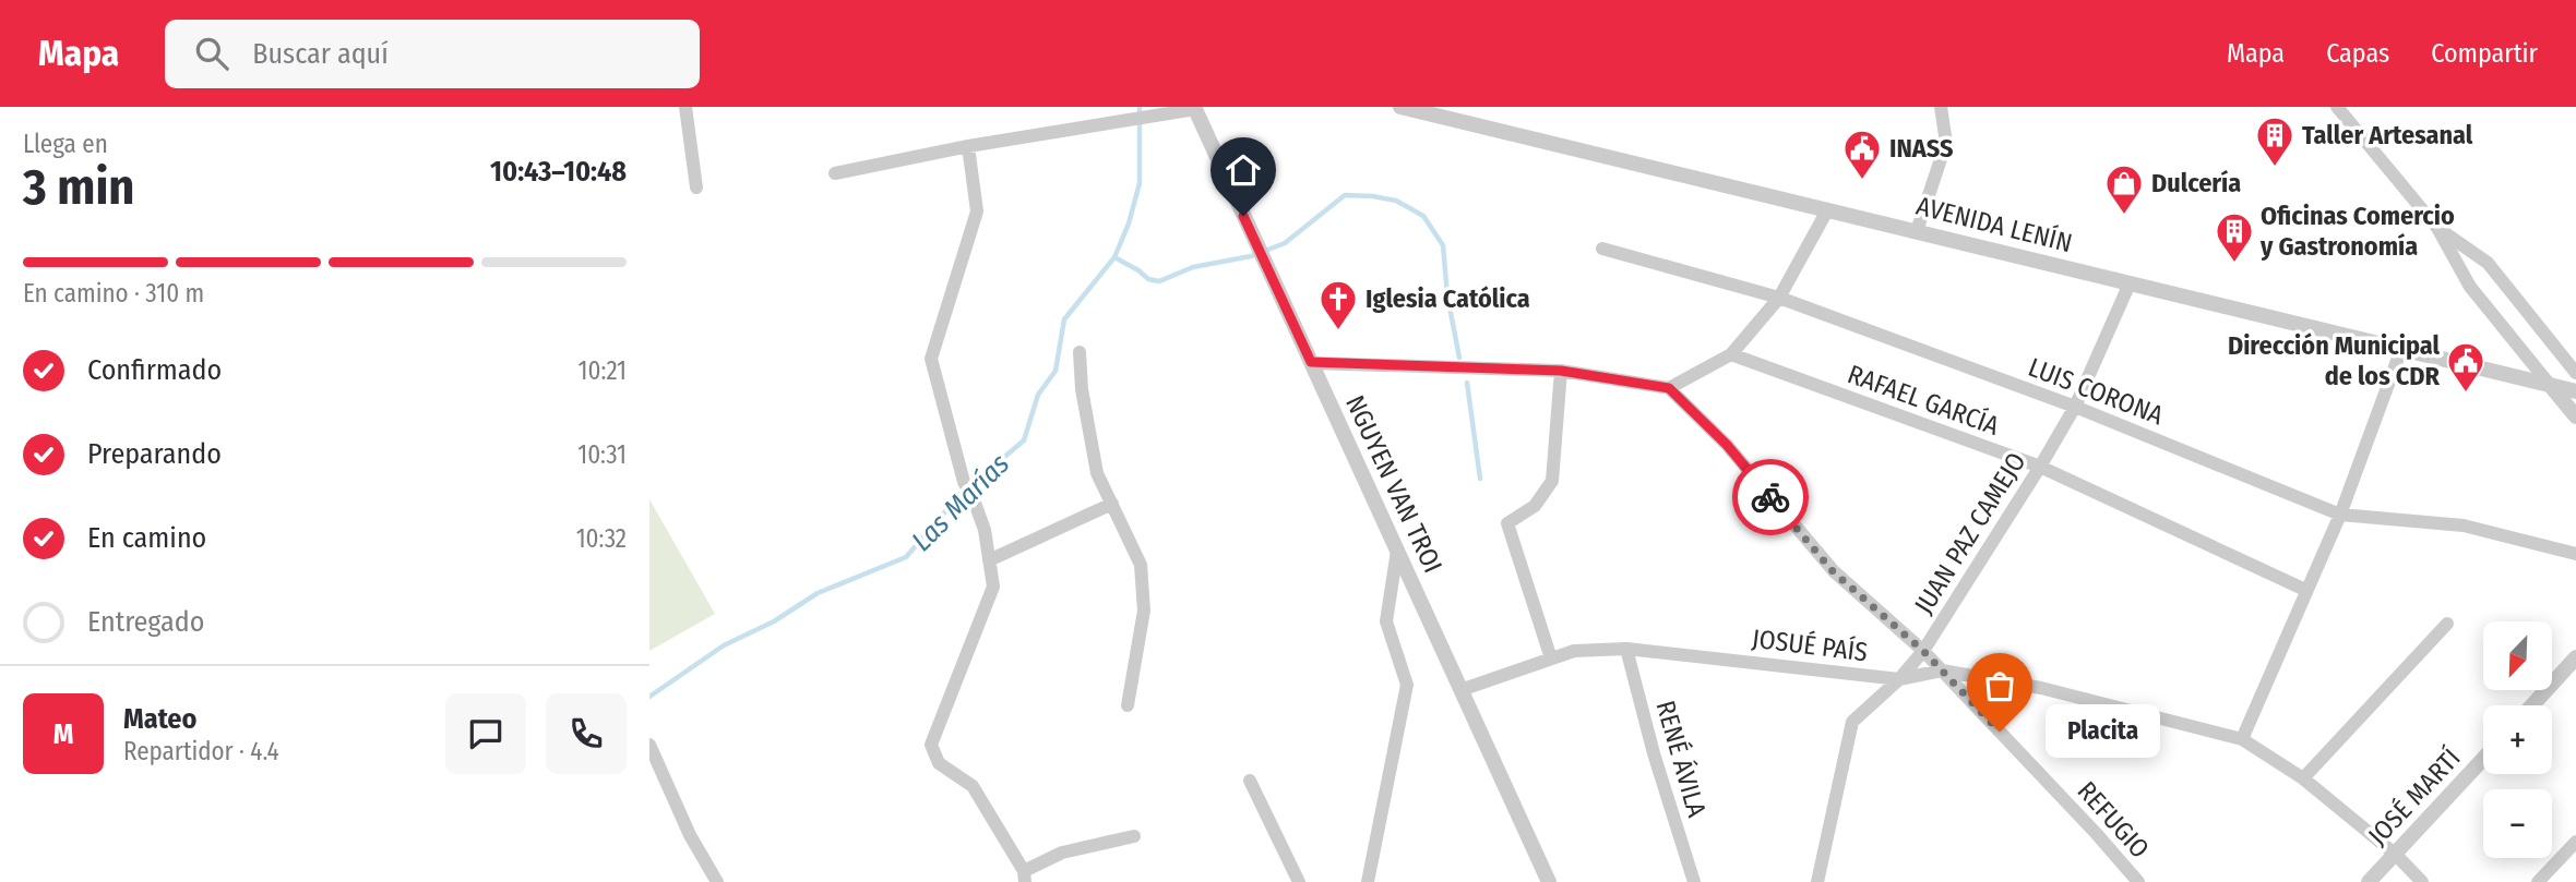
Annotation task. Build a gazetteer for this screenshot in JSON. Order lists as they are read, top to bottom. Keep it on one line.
{"streets":{"street":["AVENIDA LENÍN","LUIS CORONA","RAFAEL GARCÍA","NGUYEN VAN TROI","JUAN PAZ CAMEJO","JOSUÉ PAÍS","RENÉ ÁVILA","JOSÉ MARTÍ","REFUGIO"]},"crossings":[["AVENIDA LENÍN","JUAN PAZ CAMEJO"],["LUIS CORONA","JUAN PAZ CAMEJO"],["RAFAEL GARCÍA","JUAN PAZ CAMEJO"],["NGUYEN VAN TROI","JOSUÉ PAÍS"],["JUAN PAZ CAMEJO","JOSUÉ PAÍS"],["JUAN PAZ CAMEJO","REFUGIO"],["JOSUÉ PAÍS","RENÉ ÁVILA"],["JOSUÉ PAÍS","JOSÉ MARTÍ"],["JOSUÉ PAÍS","REFUGIO"]],"water":["Las Marías"],"places":{"building":["Taller Artesanal","Oficinas Comercio y Gastronomía"],"public building":["INASS","Dirección Municipal de los CDR"],"shop":["Dulcería"],"church":["Iglesia Católica"],"other":["Placita"]},"north":"bottom left","page":{"header":"Mapa","search":"Buscar aquí","nav":["Mapa","Capas","Compartir"],"heading":["3 min","Llega en","10:43–10:48"],"panel":["Mateo","Repartidor · 4.4"],"bar":"En camino · 310 m","list":[["Confirmado","10:21"],["Preparando","10:31"],["En camino","10:32"],"Entregado"],"map_buttons":["+","−"],"round":"M","bubble":"Placita"}}
